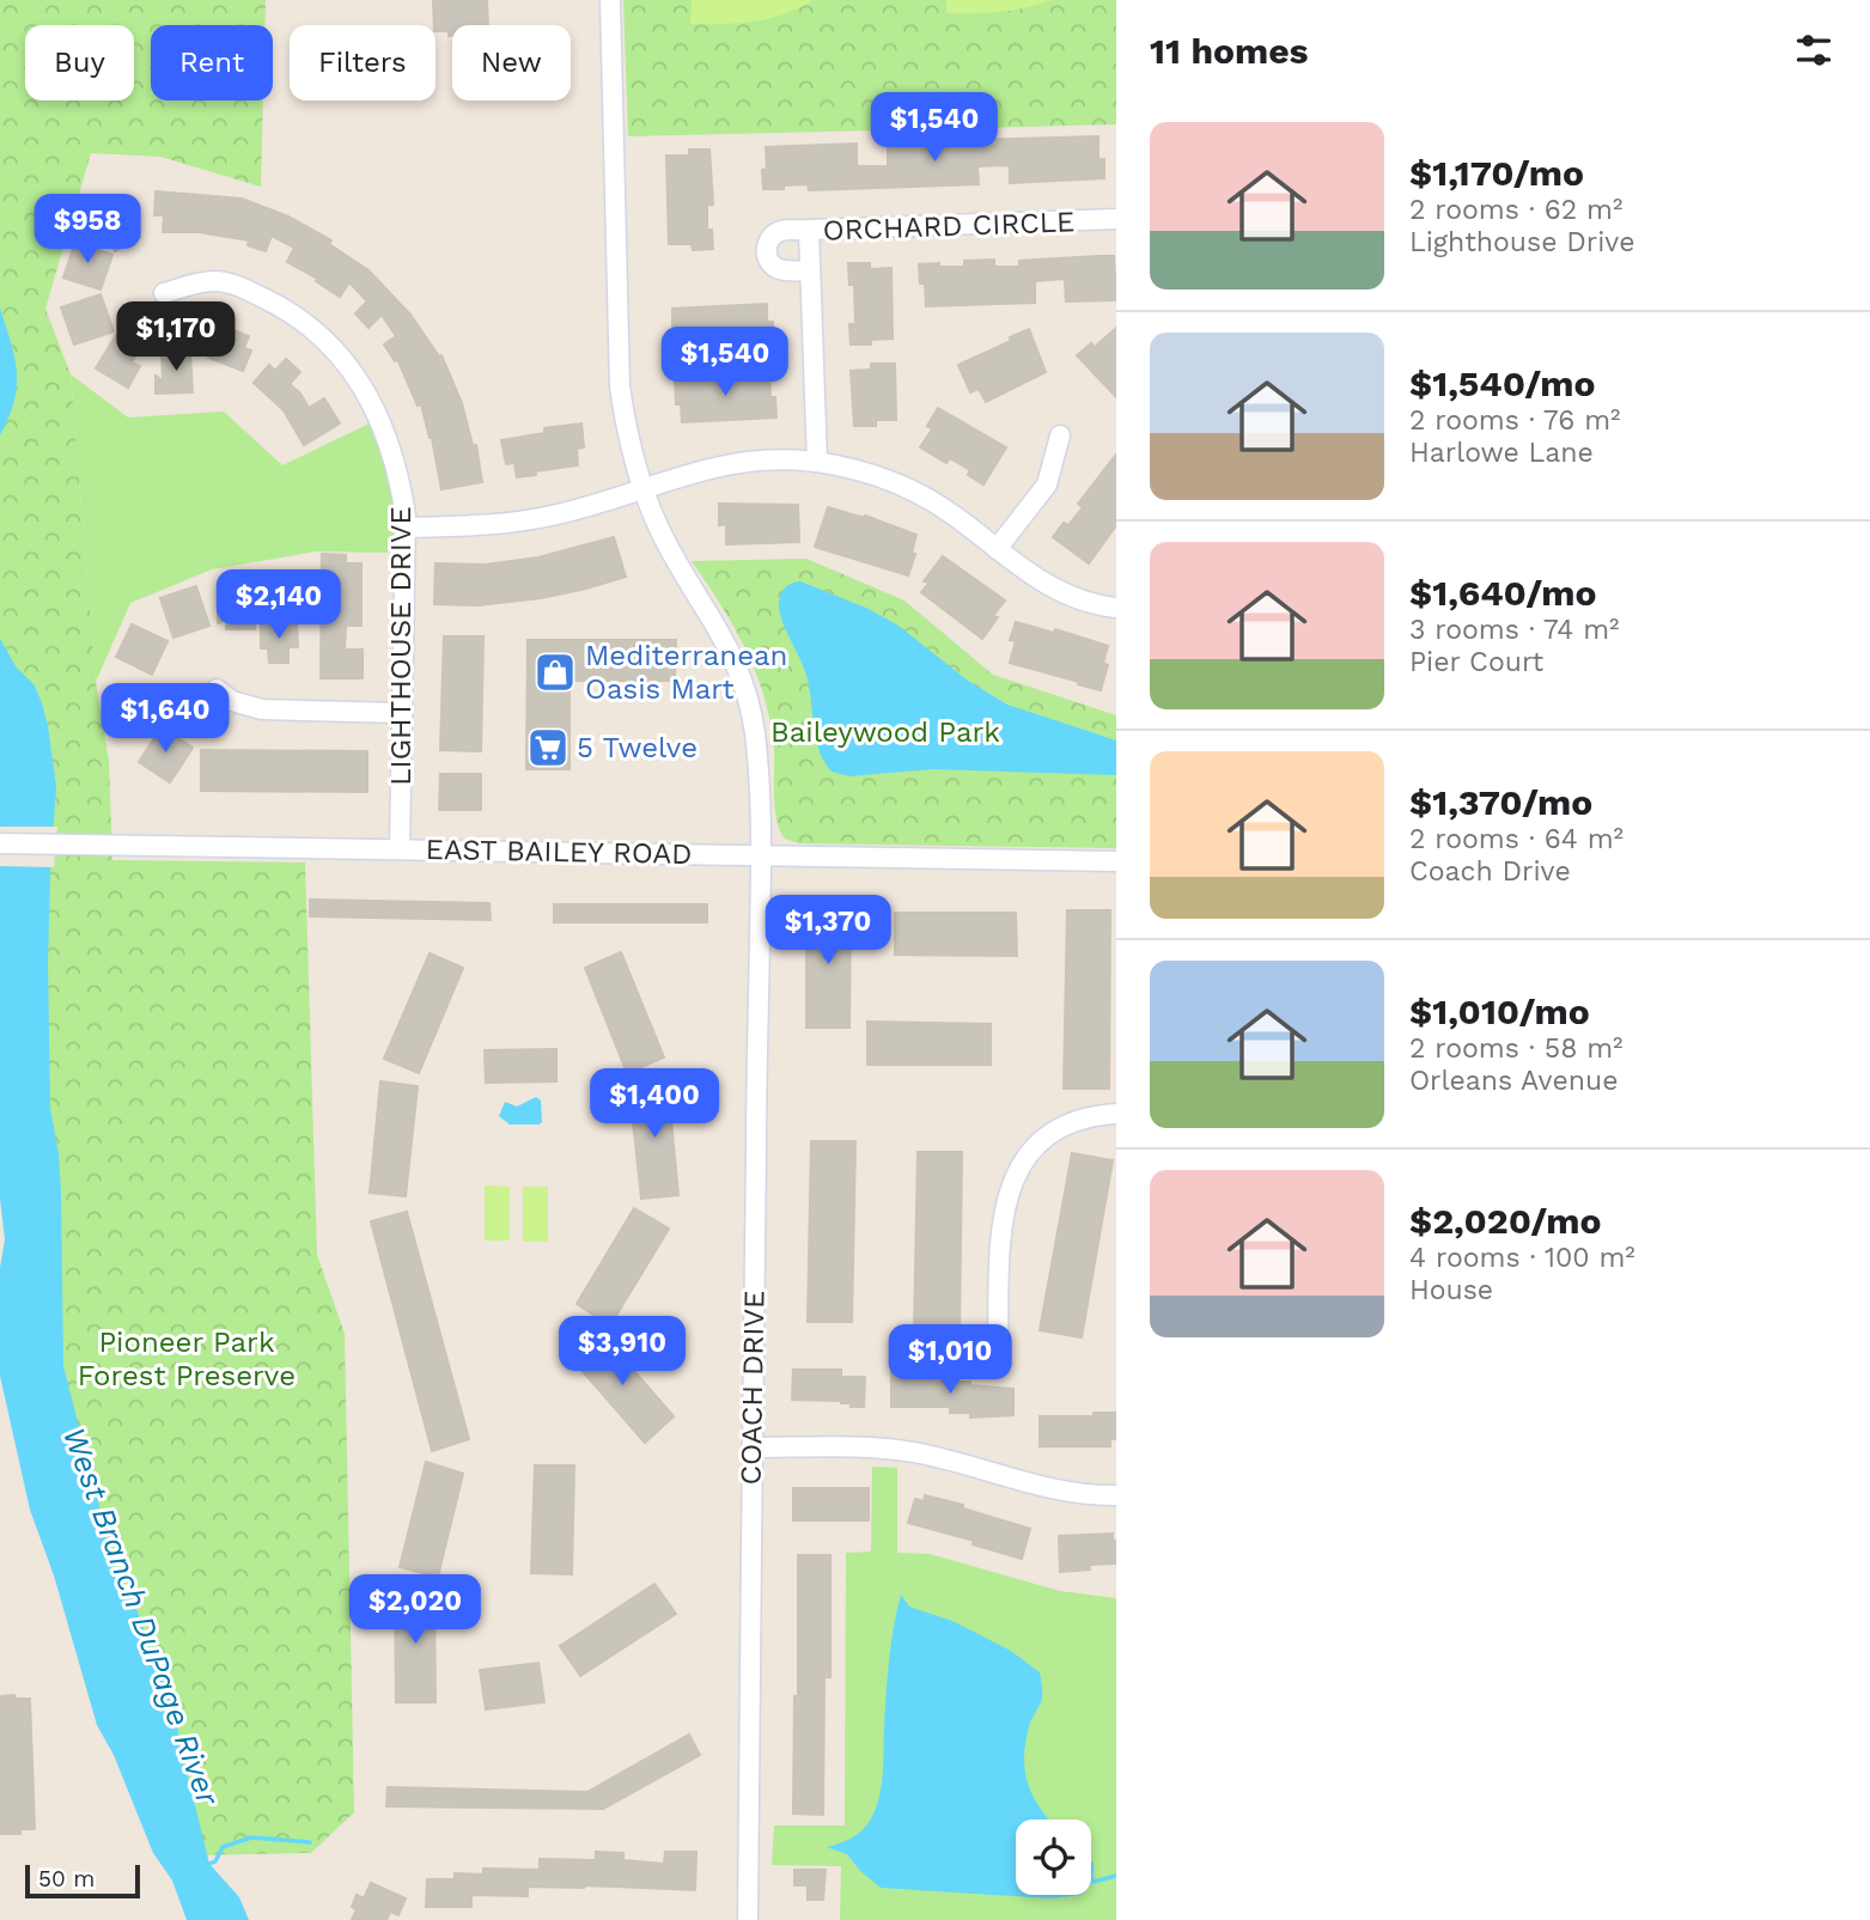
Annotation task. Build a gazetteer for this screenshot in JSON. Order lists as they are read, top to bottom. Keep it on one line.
{"streets":{"street":["ORCHARD CIRCLE","LIGHTHOUSE DRIVE","EAST BAILEY ROAD","COACH DRIVE"]},"crossings":[["LIGHTHOUSE DRIVE","EAST BAILEY ROAD"],["EAST BAILEY ROAD","COACH DRIVE"]],"water":["West Branch DuPage River"],"parks":["Baileywood Park","Pioneer Park Forest Preserve"],"places":{"shop":["Mediterranean Oasis Mart"],"supermarket":["5 Twelve"]},"scale_bar":"50 m","page":{"heading":"11 homes","chip":["Buy","Rent","Filters","New"],"price":["$1,540","$958","$1,170","$1,540","$2,140","$1,640","$1,370","$1,400","$3,910","$1,010","$2,020"],"list":[{"name":"$1,170/mo","note":"2 rooms · 62 m² · Lighthouse Drive"},{"name":"$1,540/mo","note":"2 rooms · 76 m² · Harlowe Lane"},{"name":"$1,640/mo","note":"3 rooms · 74 m² · Pier Court"},{"name":"$1,370/mo","note":"2 rooms · 64 m² · Coach Drive"},{"name":"$1,010/mo","note":"2 rooms · 58 m² · Orleans Avenue"},{"name":"$2,020/mo","note":"4 rooms · 100 m² · House"}],"scale":"50 m"}}
